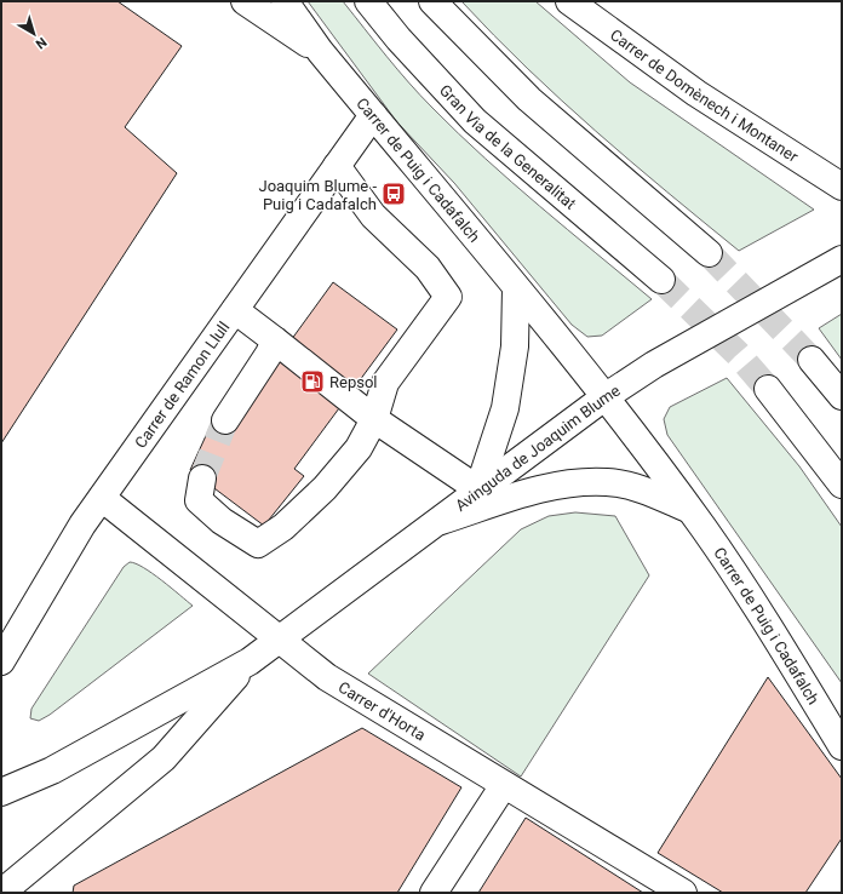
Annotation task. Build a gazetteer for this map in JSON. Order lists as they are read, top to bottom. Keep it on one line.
{"streets":{"street":["Carrer de Domènech i Montaner","Gran Via de la Generalitat","Carrer de Puig i Cadafalch","Carrer de Ramon Llull","Avinguda de Joaquim Blume","Carrer d'Horta"]},"crossings":[["Carrer de Puig i Cadafalch","Carrer de Ramon Llull"],["Carrer de Puig i Cadafalch","Avinguda de Joaquim Blume"],["Carrer de Ramon Llull","Carrer d'Horta"],["Avinguda de Joaquim Blume","Carrer d'Horta"]],"places":{"bus stop":["Joaquim Blume - Puig i Cadafalch"],"fuel station":["Repsol"]},"north":"bottom right"}
